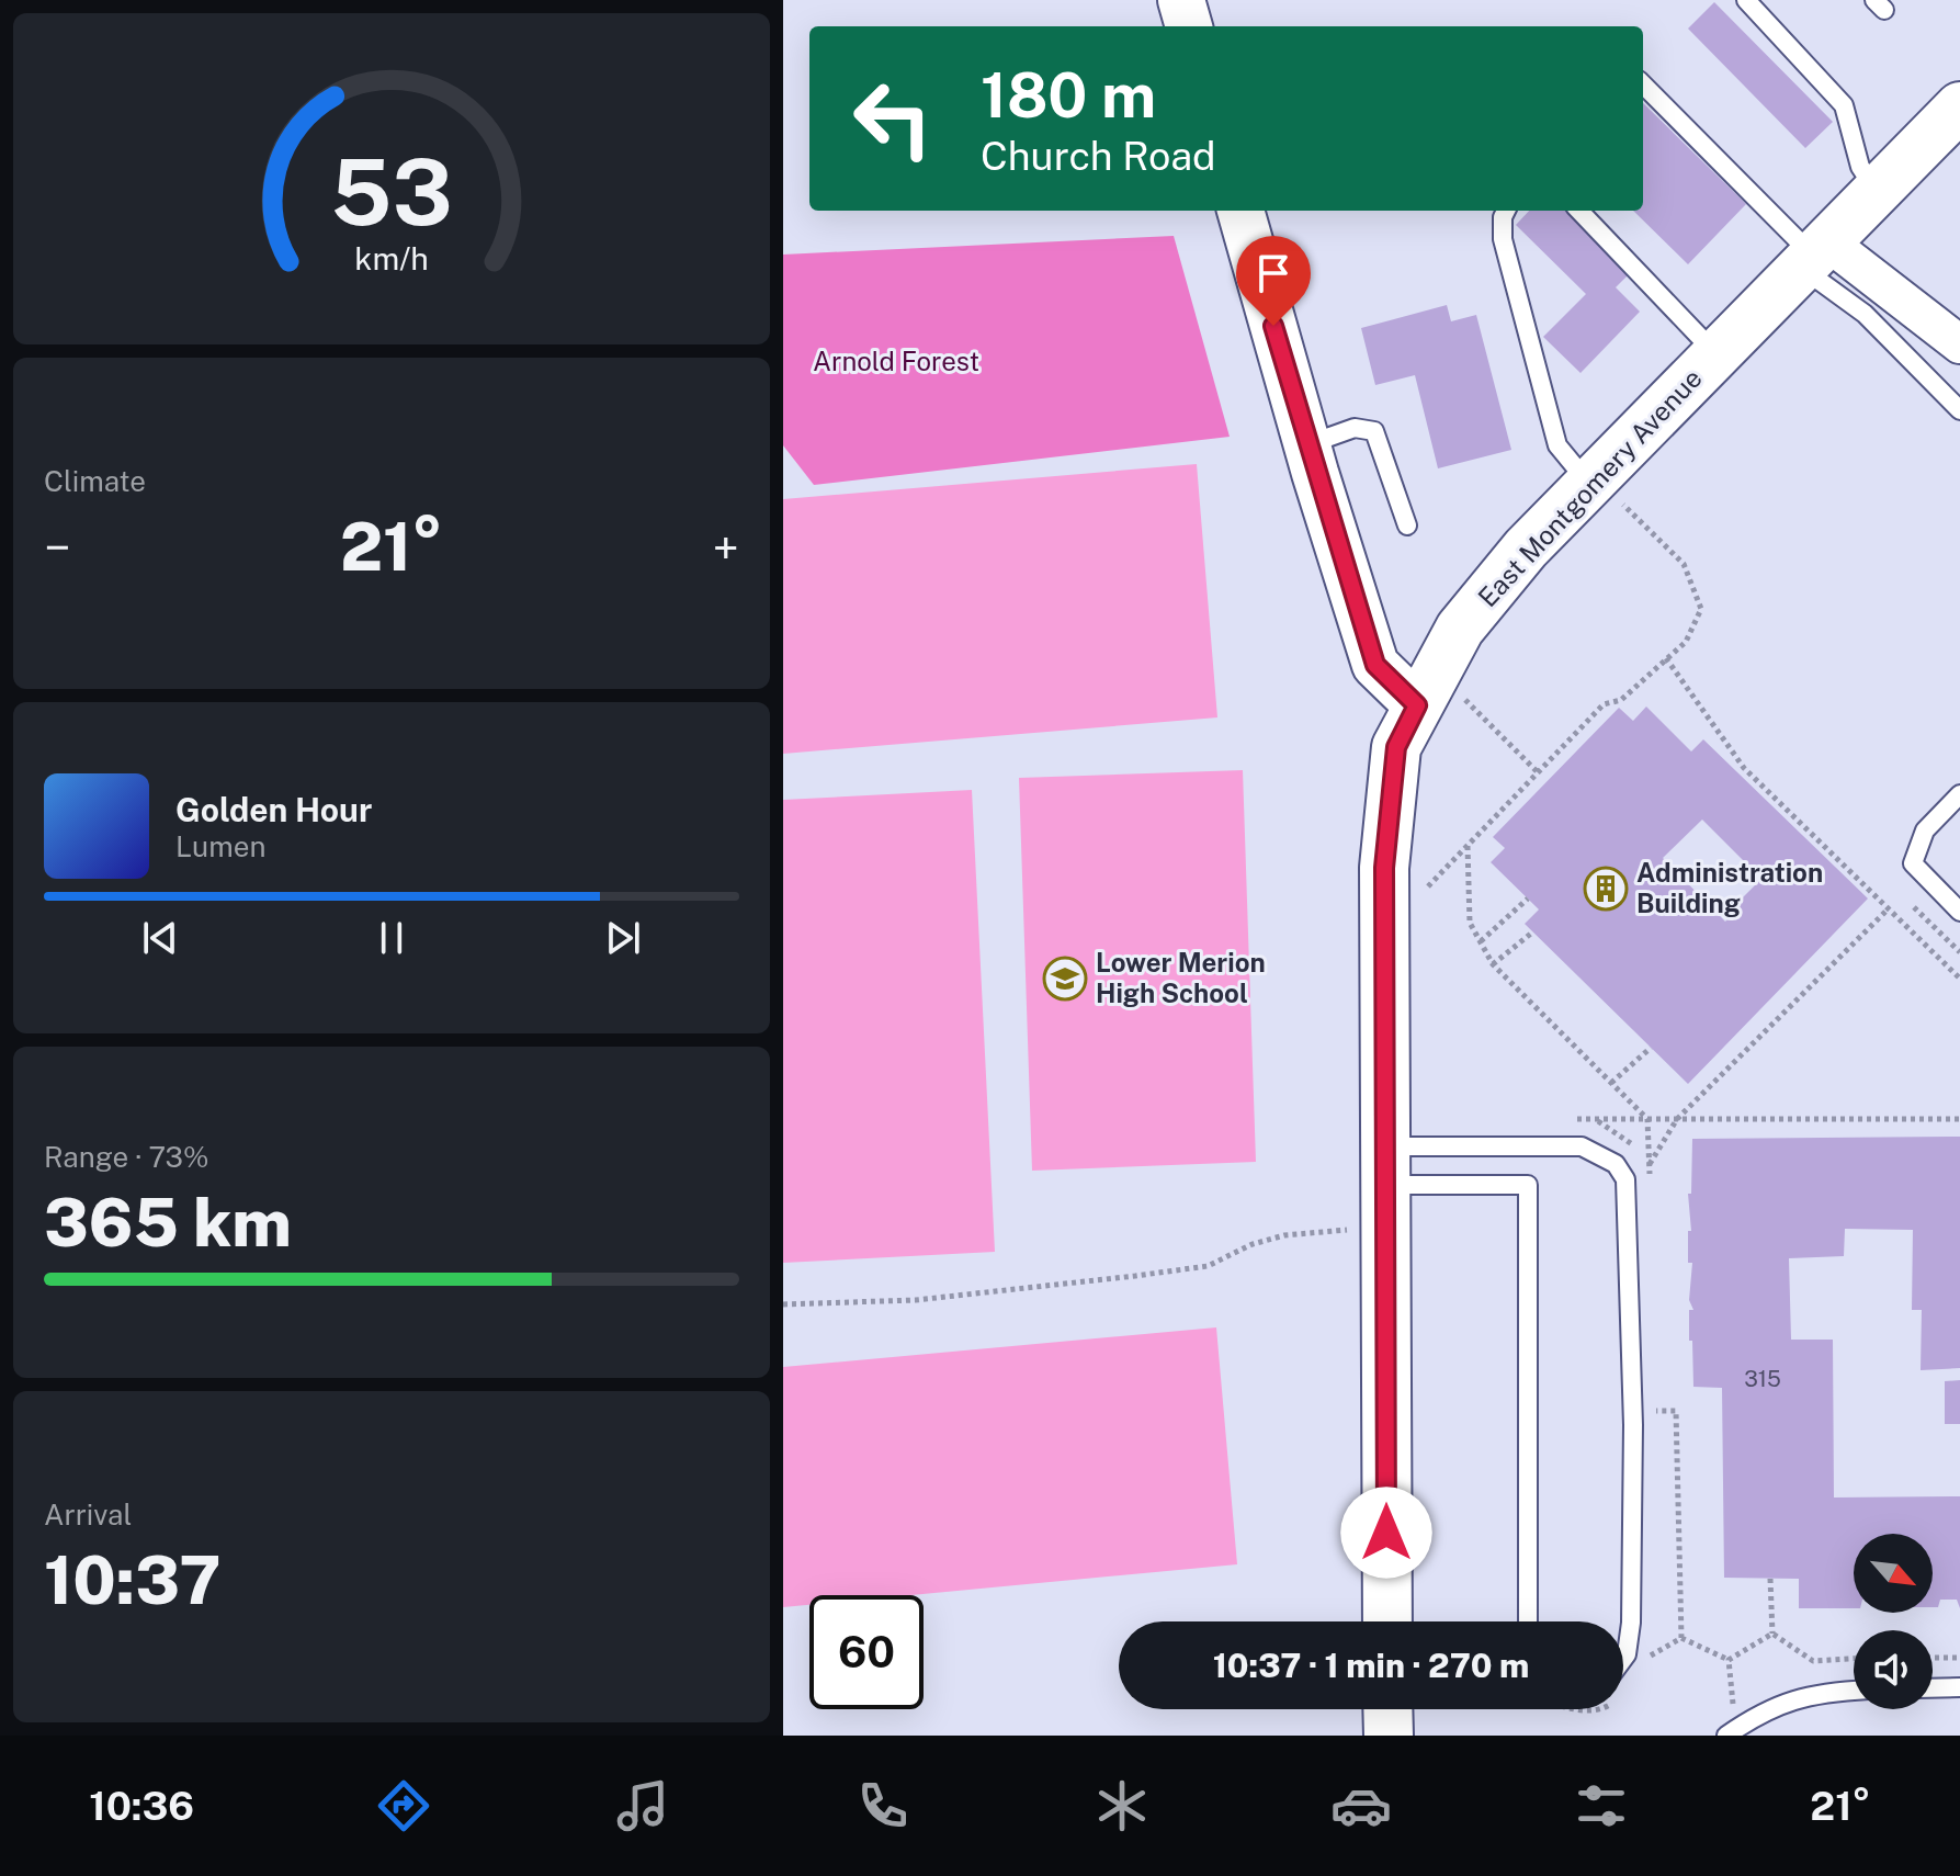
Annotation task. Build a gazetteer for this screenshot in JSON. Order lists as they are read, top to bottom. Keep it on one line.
{"streets":{"main road":["East Montgomery Avenue"]},"parks":["Arnold Forest"],"places":{"building":["Administration Building"],"school or university":["Lower Merion High School"]},"house_numbers":["315"],"north":"bottom right","page":{"turn":["180 m","Church Road"],"tile":["Climate",["Range · 73%","365 km"],["Arrival","10:37"]],"heat":["−","21°","+"],"song":["Golden Hour","Lumen"],"limit":"60","trip":"10:37 · 1 min · 270 m","tabs":["10:36","21°"],"gauge":["53","km/h"]}}
